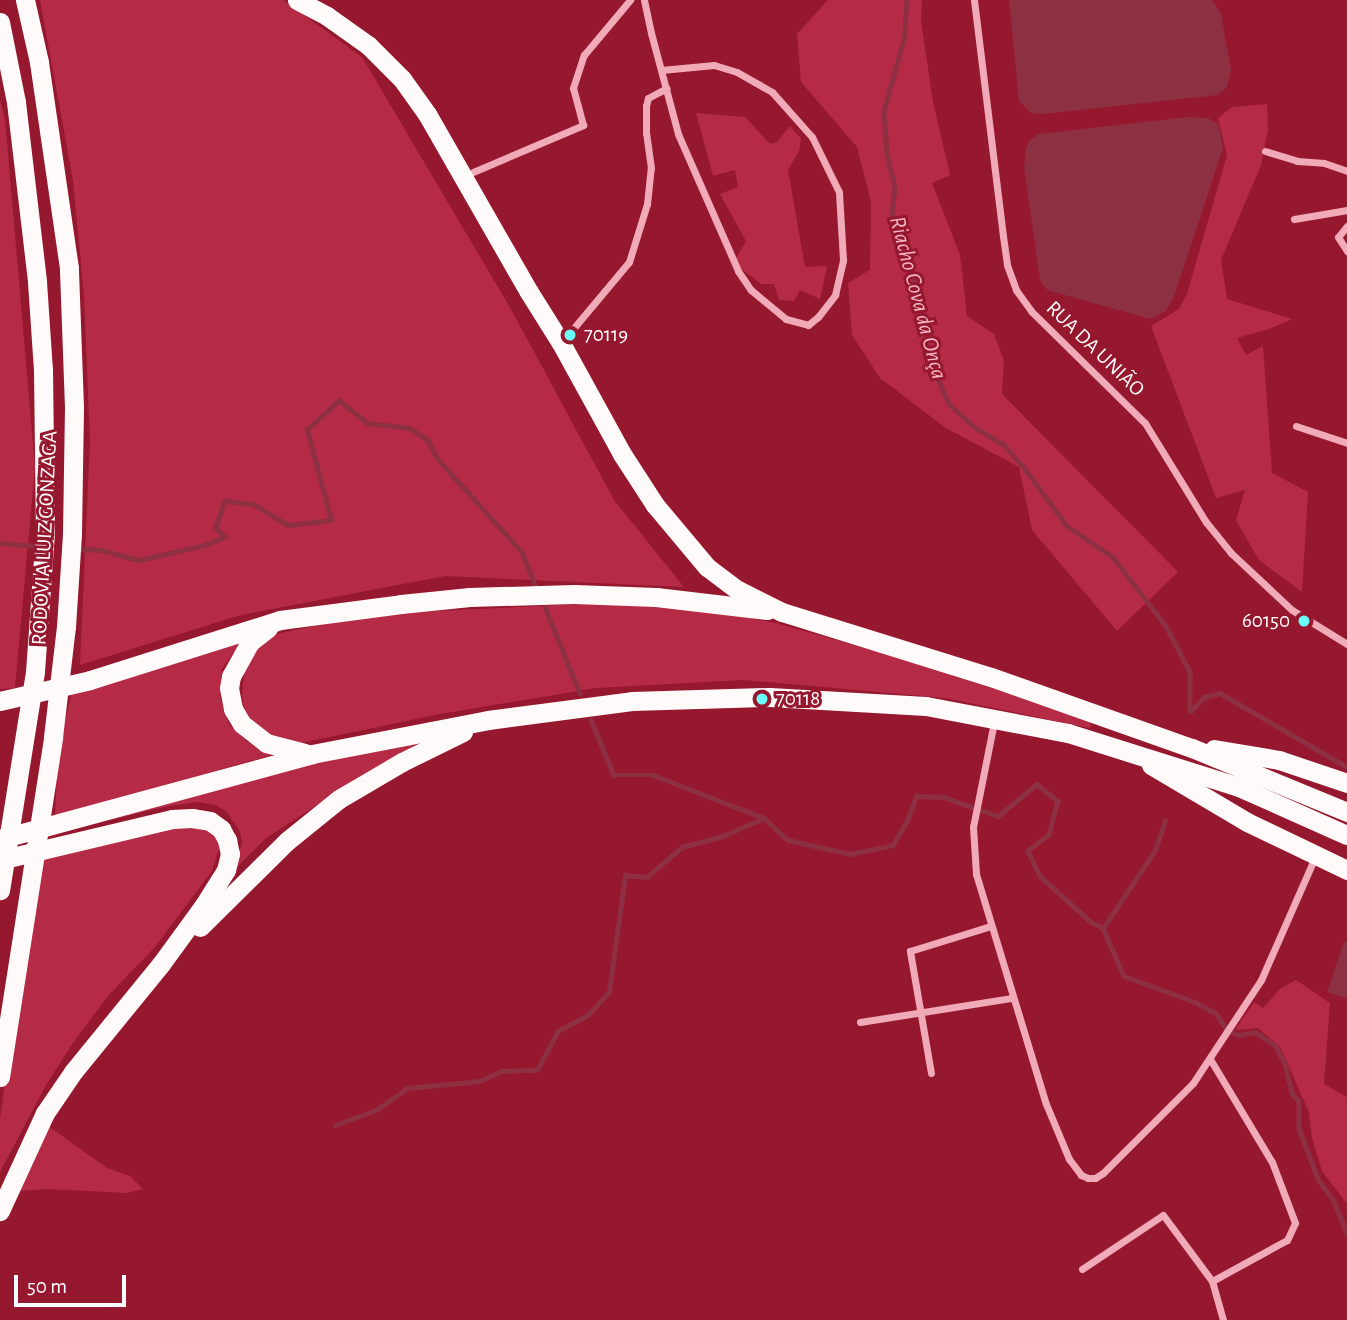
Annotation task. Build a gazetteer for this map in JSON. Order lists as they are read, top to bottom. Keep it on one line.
{"streets":{"highway":["RODOVIA LUIZ GONZAGA"],"street":["RUA DA UNIÃO"]},"water":["Riacho Cova da Onça"],"places":["70119","60150","70118"],"scale_bar":"50 m"}
